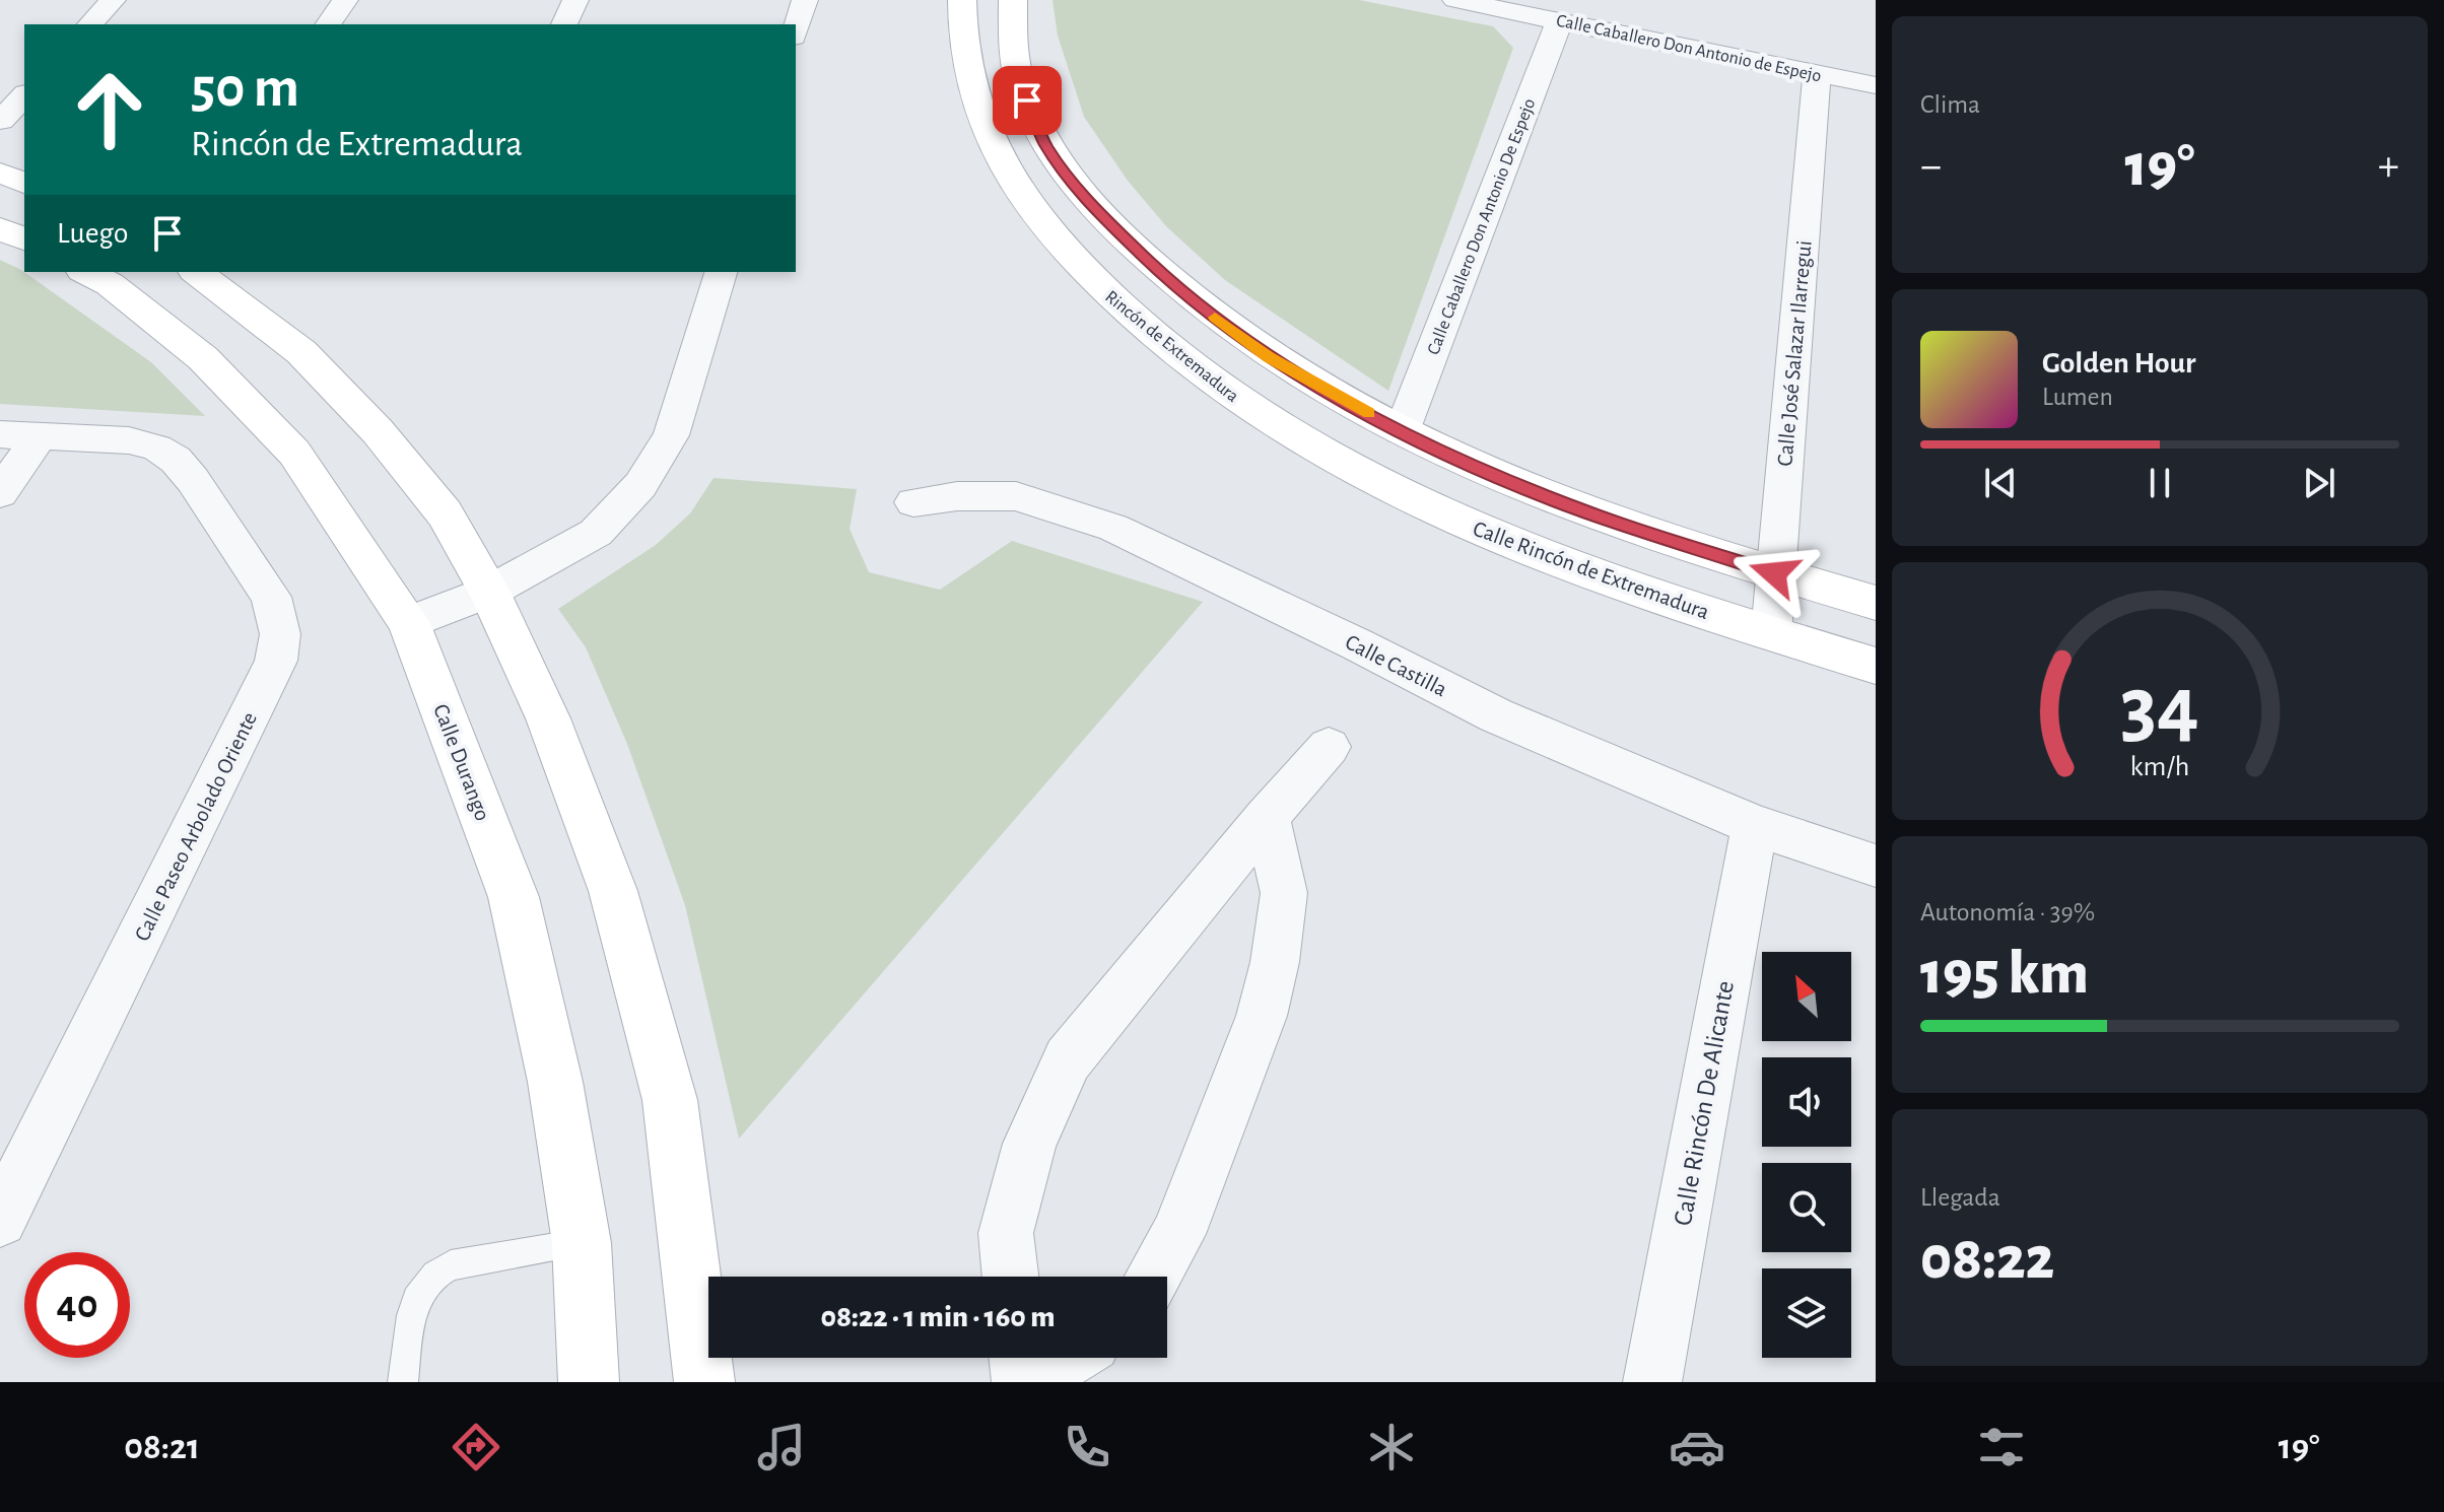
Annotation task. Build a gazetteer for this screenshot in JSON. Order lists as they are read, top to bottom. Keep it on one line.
{"streets":{"street":["Calle Caballero Don Antonio de Espejo","Calle Caballero Don Antonio De Espejo","Rincón de Extremadura","Calle José Salazar Ilarregui","Calle Rincón de Extremadura","Calle Castilla","Calle Durango","Calle Paseo Arbolado Oriente","Calle Rincón De Alicante"]},"crossings":[["Calle Caballero Don Antonio de Espejo","Calle Caballero Don Antonio De Espejo"],["Calle Caballero Don Antonio de Espejo","Calle José Salazar Ilarregui"],["Rincón de Extremadura","Calle Rincón de Extremadura"],["Calle José Salazar Ilarregui","Calle Rincón de Extremadura"],["Calle Castilla","Calle Rincón De Alicante"]],"north":"top left","page":{"tile":["Clima",["Autonomía · 39%","195 km"],["Llegada","08:22"]],"turn":["50 m","Rincón de Extremadura"],"heat":["−","19°","+"],"then":"Luego","song":["Golden Hour","Lumen"],"limit":"40","trip":"08:22 · 1 min · 160 m","tabs":["08:21","19°"],"gauge":["34","km/h"]}}
